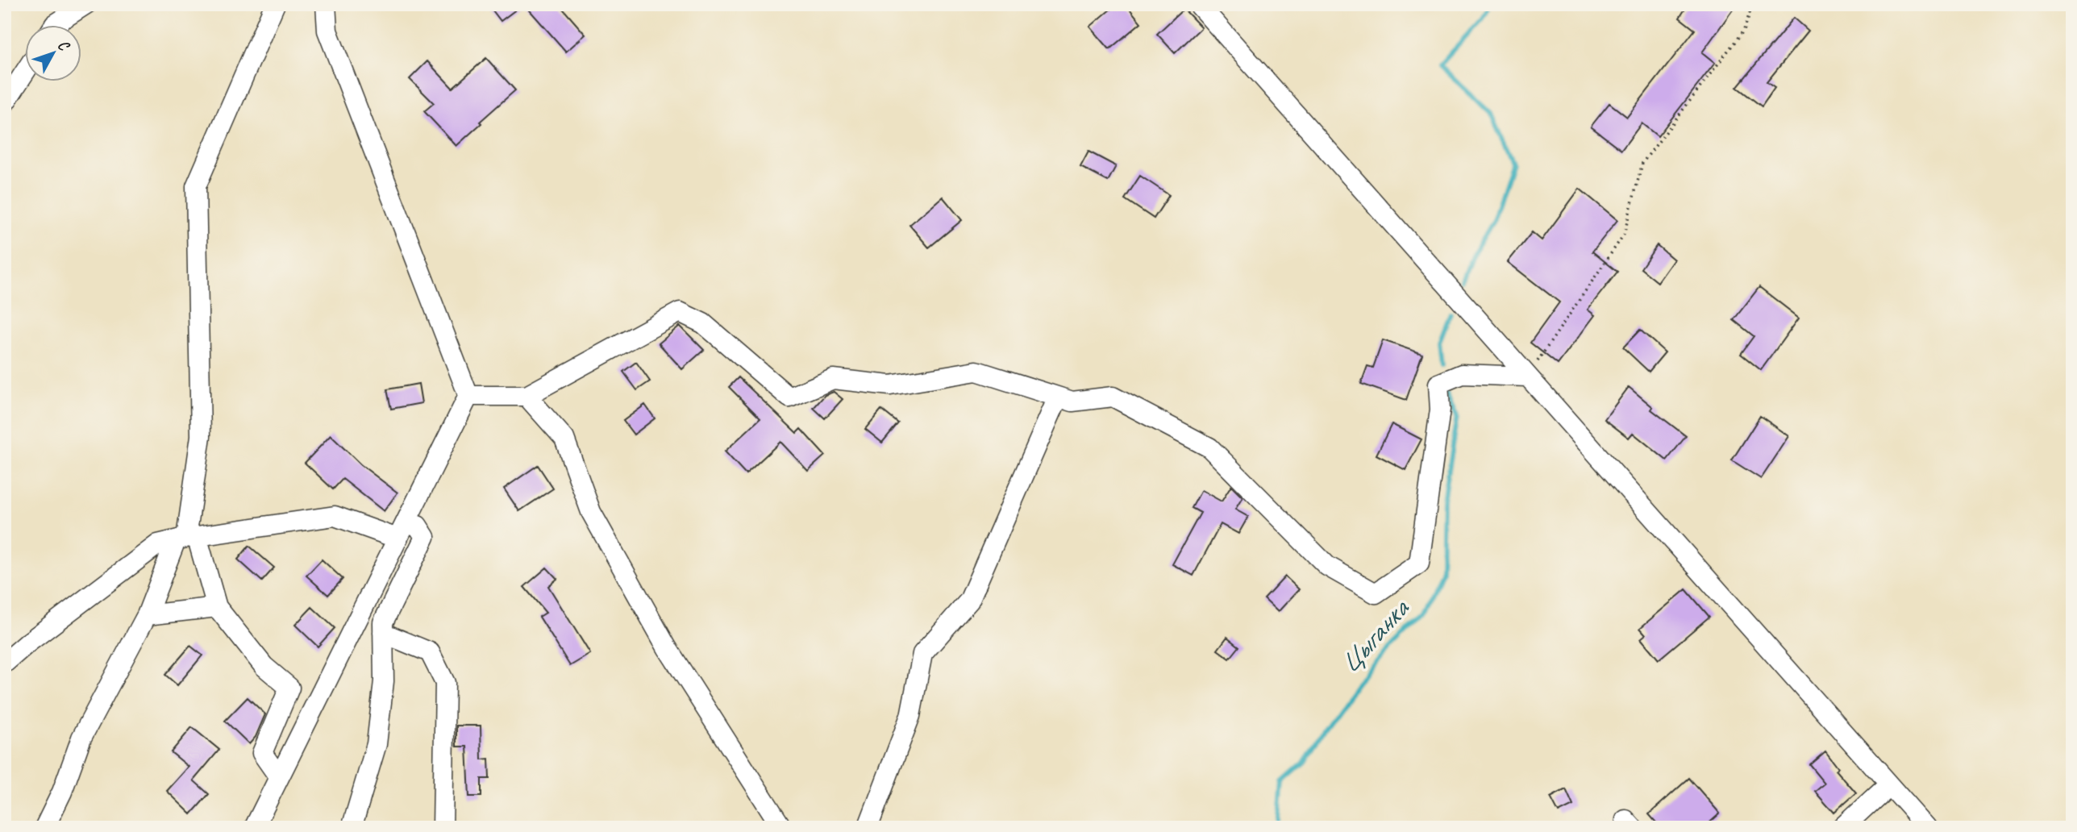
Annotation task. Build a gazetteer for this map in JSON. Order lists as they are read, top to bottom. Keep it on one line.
{"water":["Цыганка"],"north":"top right"}
